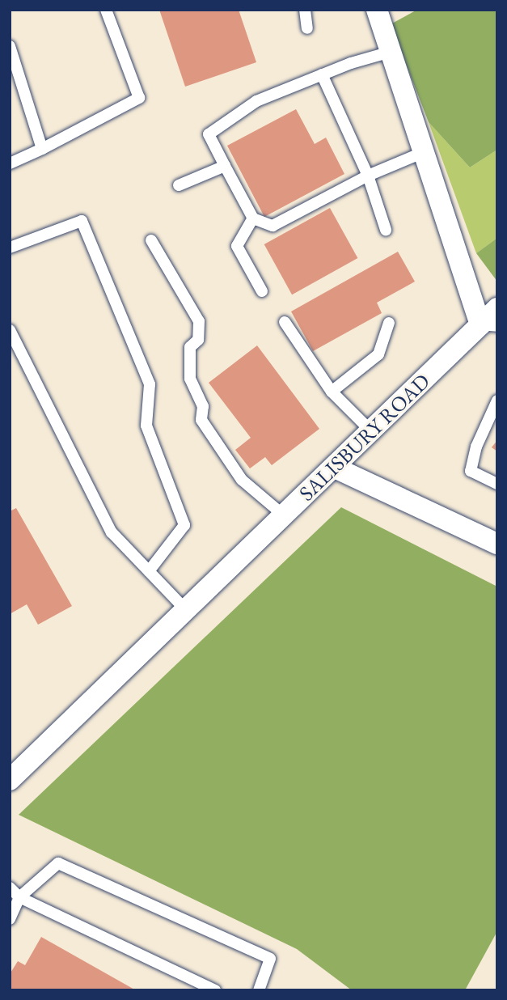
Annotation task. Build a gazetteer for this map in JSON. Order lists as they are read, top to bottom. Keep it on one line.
{"streets":{"street":["SALISBURY ROAD"]}}
